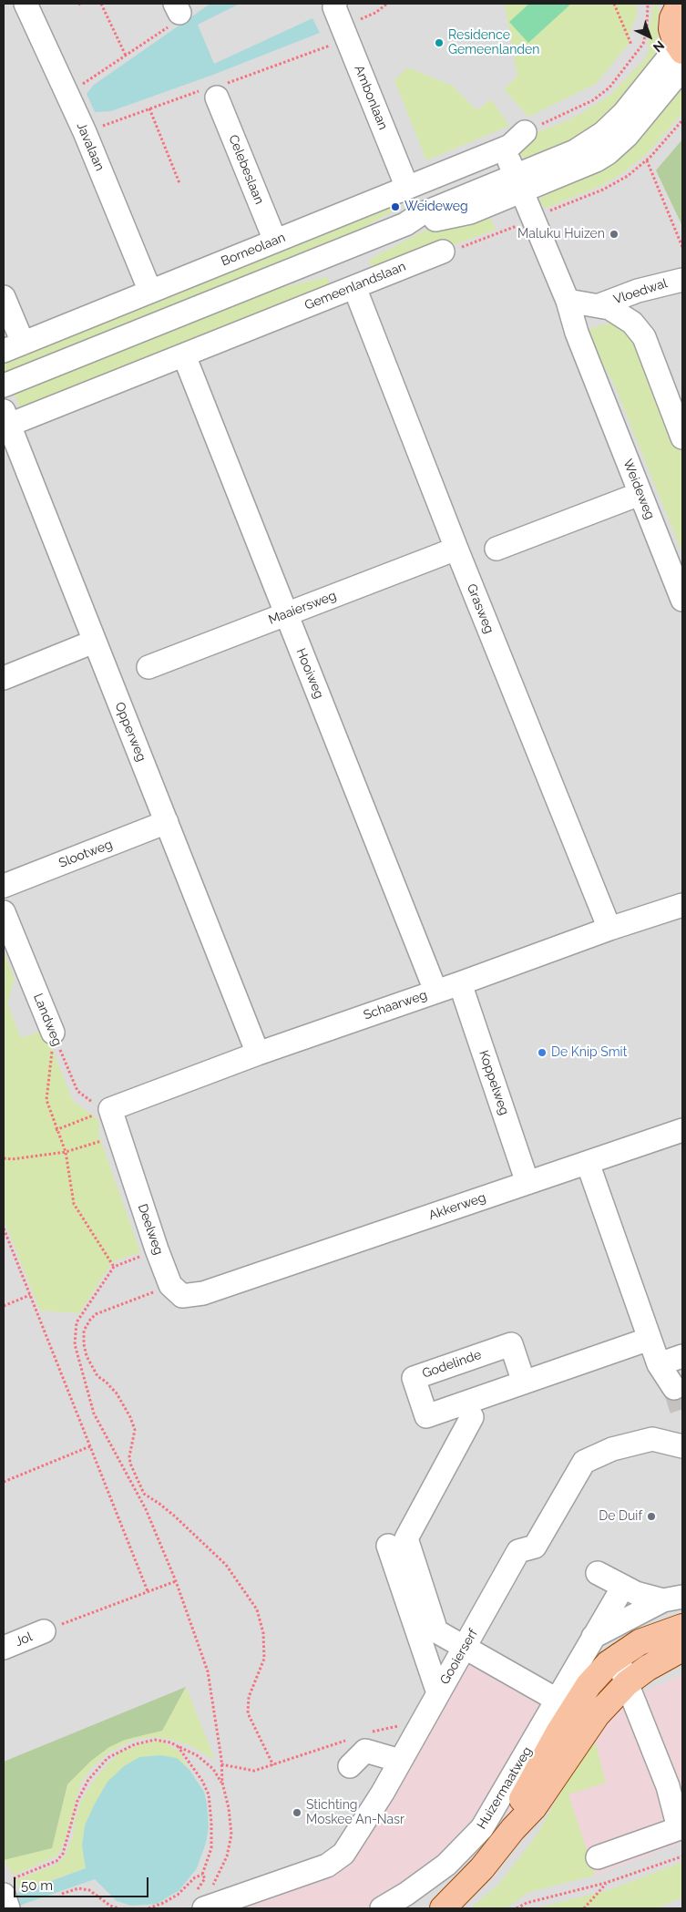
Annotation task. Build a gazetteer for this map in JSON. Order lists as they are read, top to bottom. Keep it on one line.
{"streets":{"main road":["Huizermaatweg"],"street":["Ambonlaan","Javalaan","Celebeslaan","Borneolaan","Gemeenlandslaan","Vloedwal","Weideweg","Maaiersweg","Grasweg","Hooiweg","Opperweg","Slootweg","Schaarweg","Landweg","Koppelweg","Akkerweg","Deelweg","Godelinde","Jol","Gooierserf"]},"crossings":[["Ambonlaan","Borneolaan"],["Javalaan","Borneolaan"],["Celebeslaan","Borneolaan"],["Gemeenlandslaan","Grasweg"],["Gemeenlandslaan","Hooiweg"],["Gemeenlandslaan","Opperweg"],["Maaiersweg","Grasweg"],["Maaiersweg","Hooiweg"],["Grasweg","Schaarweg"],["Hooiweg","Schaarweg"],["Opperweg","Slootweg"],["Opperweg","Schaarweg"],["Schaarweg","Landweg"],["Schaarweg","Koppelweg"],["Schaarweg","Deelweg"],["Landweg","Deelweg"],["Koppelweg","Akkerweg"],["Akkerweg","Deelweg"]],"places":["Residence Gemeenlanden","Weideweg","Maluku Huizen","De Knip Smit","De Duif","Stichting Moskee An-Nasr"],"scale_bar":"50 m","north":"bottom right"}
